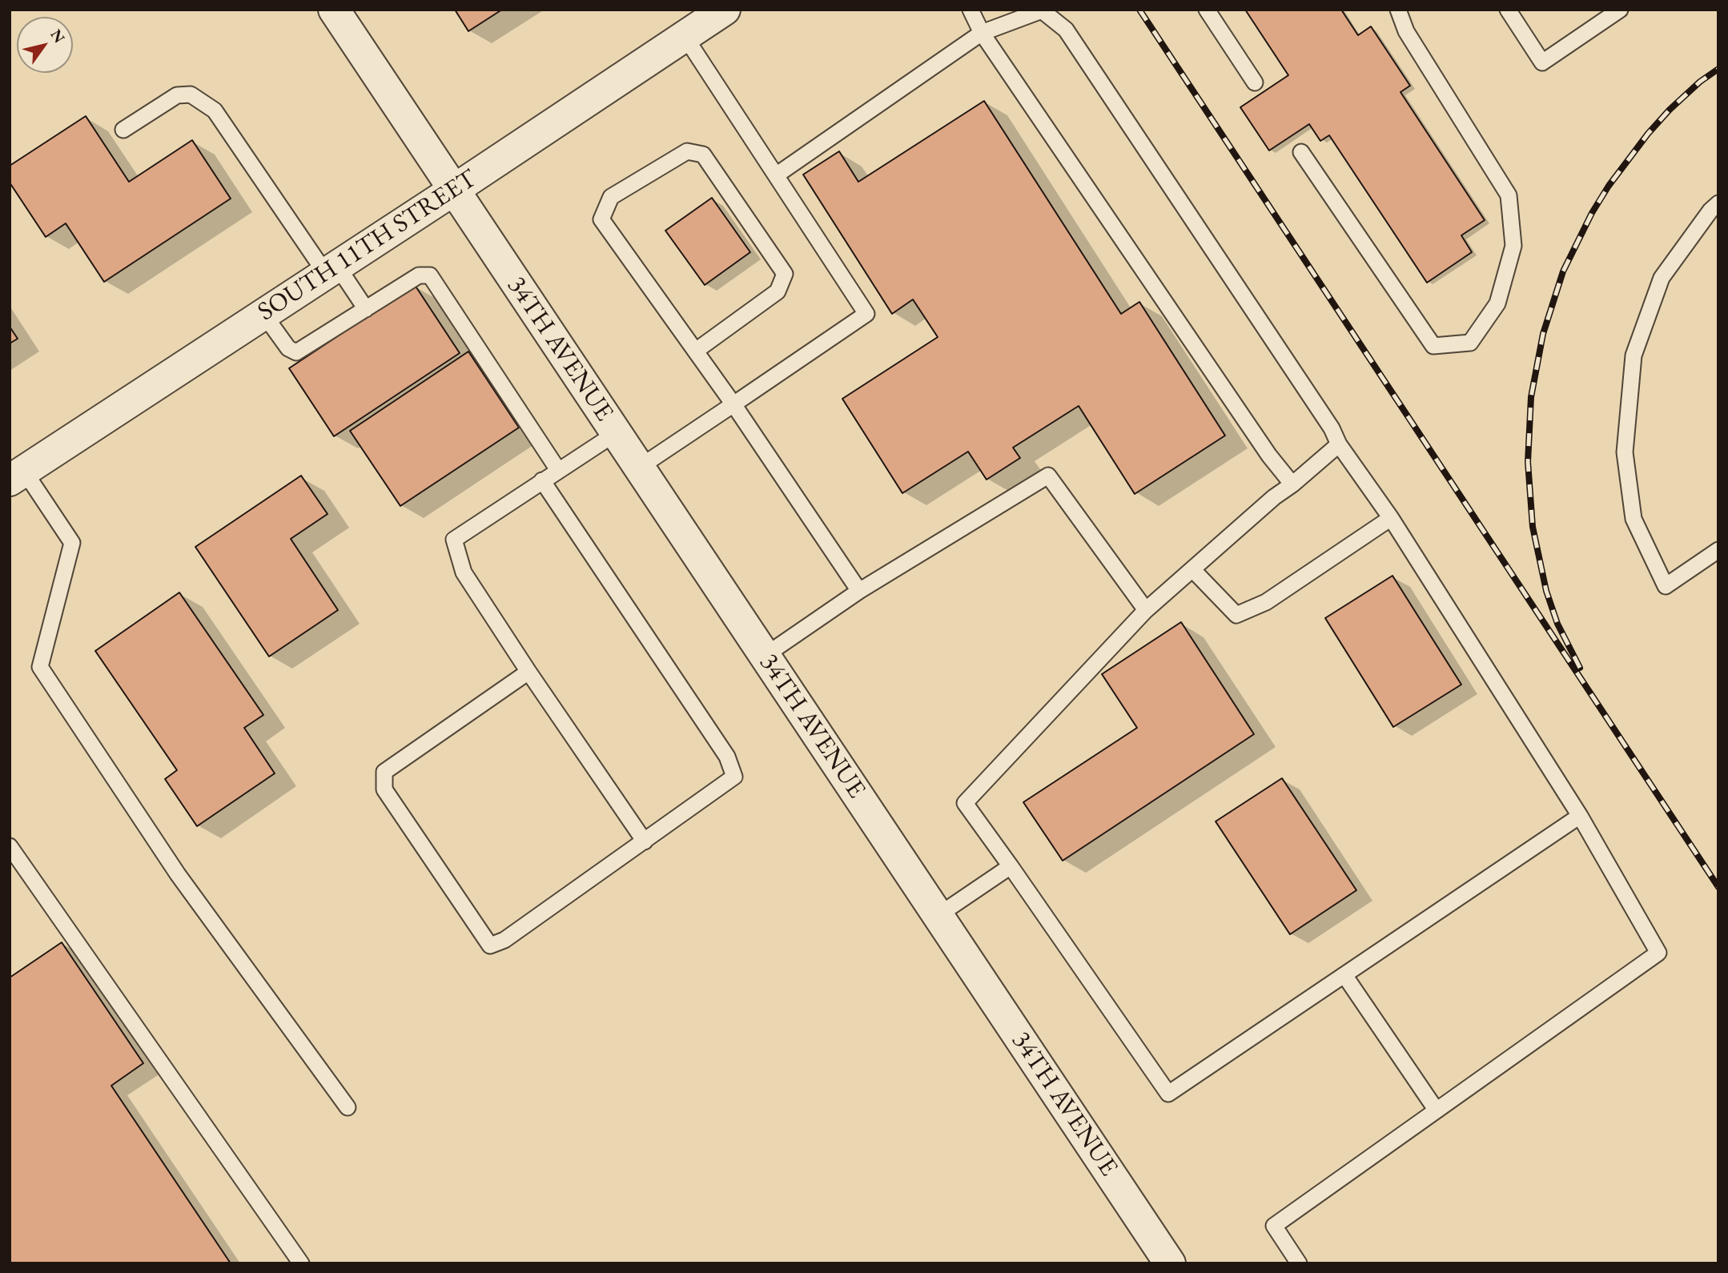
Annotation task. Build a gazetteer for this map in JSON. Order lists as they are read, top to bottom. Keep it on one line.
{"streets":{"street":["SOUTH 11TH STREET","34TH AVENUE"]},"crossings":[["SOUTH 11TH STREET","34TH AVENUE"]],"north":"top right"}
